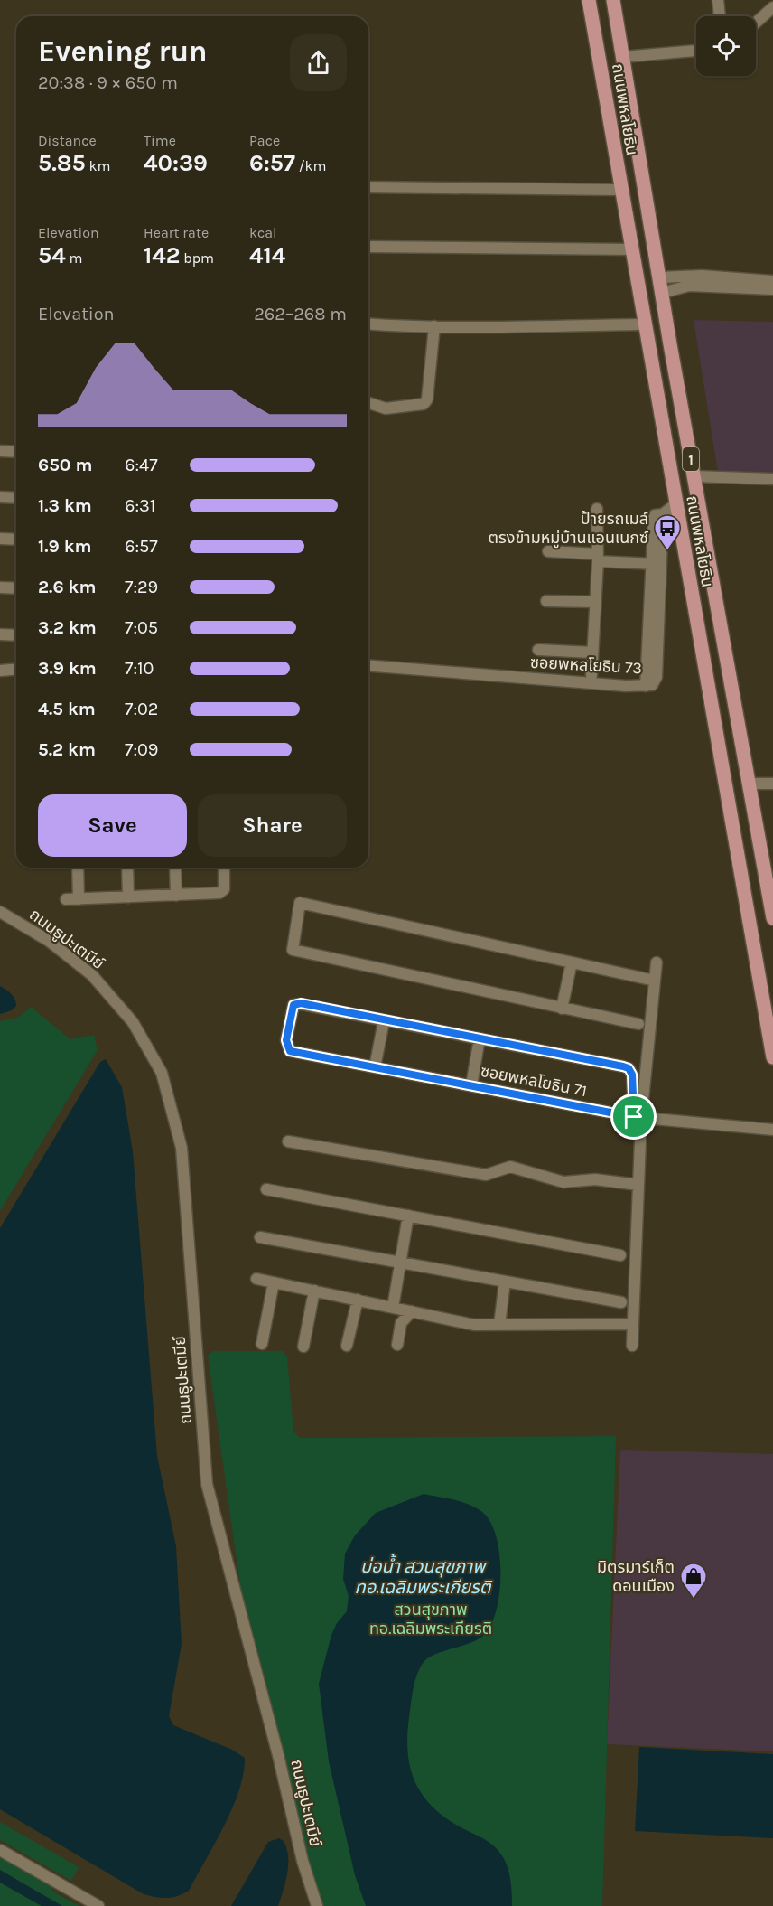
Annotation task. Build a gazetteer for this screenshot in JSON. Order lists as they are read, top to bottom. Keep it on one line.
{"streets":{"main road":["ถนนพหลโยธิน","1"],"street":["ซอยพหลโยธิน 73","ถนนธูปะเตมีย์","ซอยพหลโยธิน 71"]},"water":["บ่อน้ำ สวนสุขภาพ ทอ.เฉลิมพระเกียรติ"],"parks":["สวนสุขภาพ ทอ.เฉลิมพระเกียรติ"],"places":{"bus stop":["ป้ายรถเมล์ ตรงข้ามหมู่บ้านแอนเนกซ์"],"shop":["มิตรมาร์เก็ต ดอนเมือง"]},"page":{"heading":["Evening run","20:38 · 9 × 650 m"],"stats":[["Distance","5.85 km"],["Time","40:39"],["Pace","6:57 /km"],["Elevation","54 m"],["Heart rate","142 bpm"],["kcal","414"]],"chart":["Elevation","262–268 m"],"list":[{"name":"650 m","note":"6:47"},{"name":"1.3 km","note":"6:31"},{"name":"1.9 km","note":"6:57"},{"name":"2.6 km","note":"7:29"},{"name":"3.2 km","note":"7:05"},{"name":"3.9 km","note":"7:10"},{"name":"4.5 km","note":"7:02"},{"name":"5.2 km","note":"7:09"}],"buttons":["Save","Share"]}}
